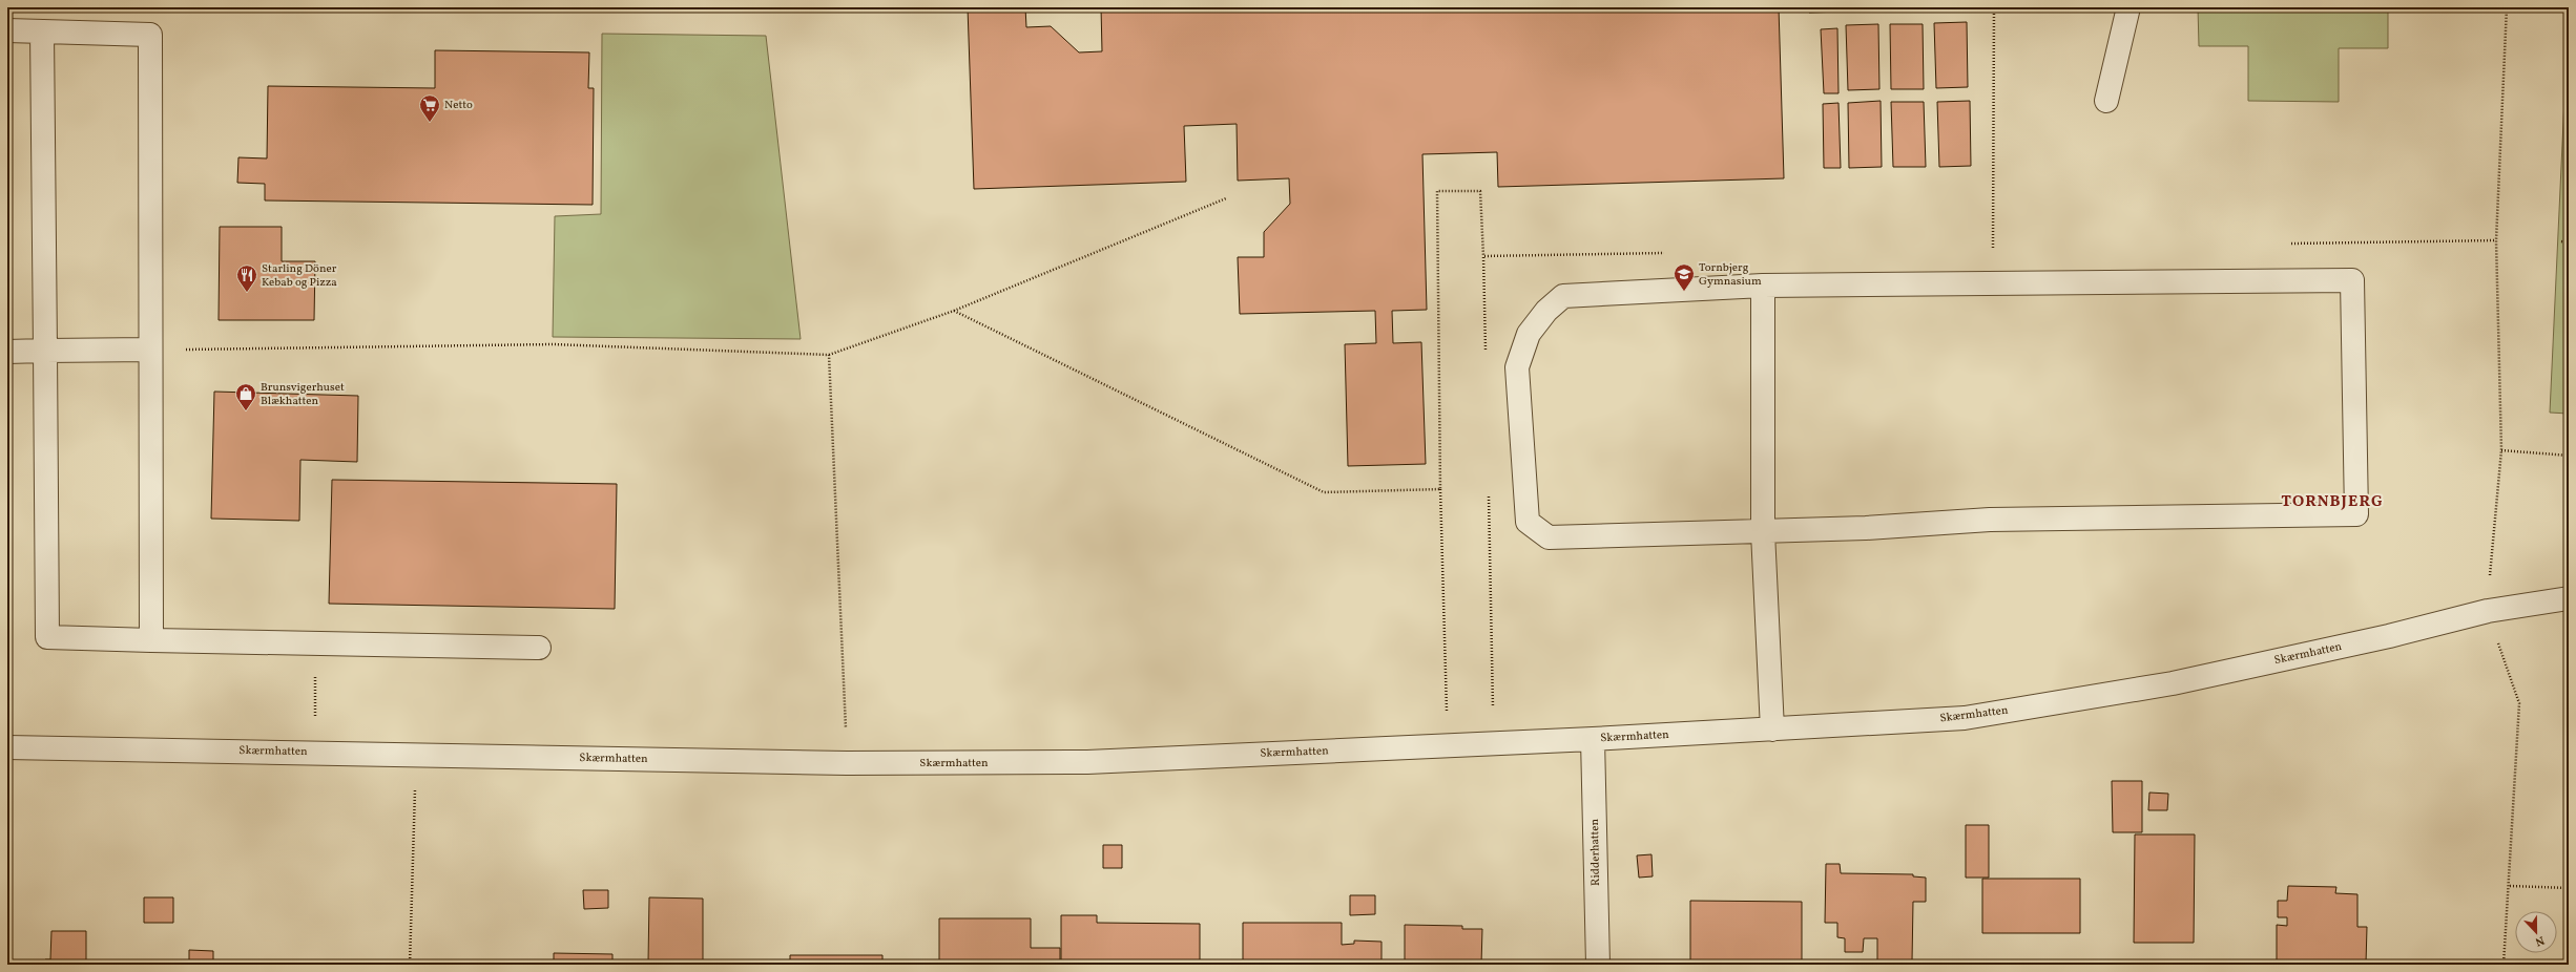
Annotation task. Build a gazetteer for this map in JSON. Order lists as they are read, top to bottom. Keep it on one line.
{"streets":{"street":["Skærmhatten","Ridderhatten"]},"crossings":[["Skærmhatten","Ridderhatten"]],"districts":["TORNBJERG"],"places":{"supermarket":["Netto"],"school or university":["Tornbjerg Gymnasium"],"restaurant":["Starling Döner Kebab og Pizza"],"shop":["Brunsvigerhuset Blækhatten"]},"north":"bottom"}
